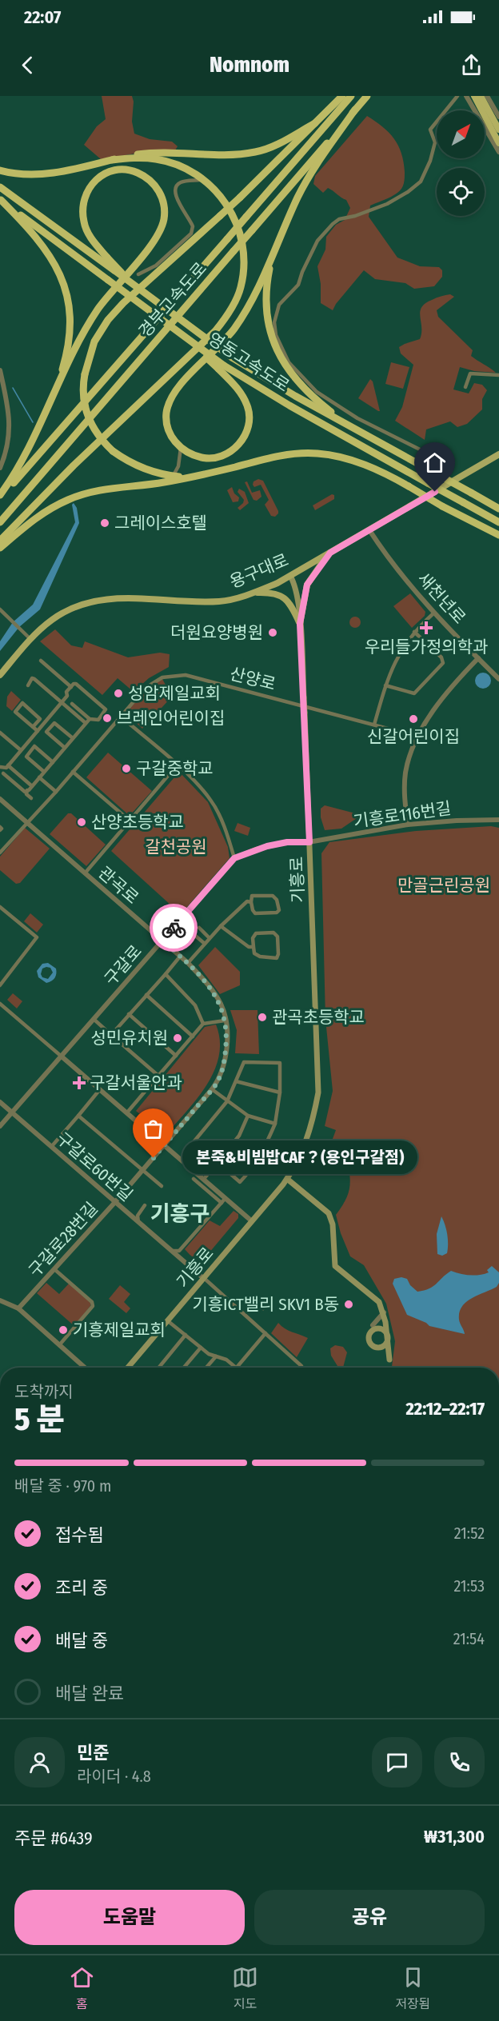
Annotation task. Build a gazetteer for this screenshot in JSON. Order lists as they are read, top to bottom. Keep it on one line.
{"streets":{"highway":["경부고속도로","영동고속도로"],"main road":["용구대로","기흥로"],"street":["새천년로","산양로","기흥로116번길","관곡로","구갈로","구갈로60번길","구갈로28번길"]},"crossings":[["용구대로","새천년로"],["용구대로","기흥로"],["산양로","관곡로"],["기흥로116번길","기흥로"],["기흥로116번길","구갈로"],["기흥로","구갈로"],["기흥로","구갈로60번길"],["관곡로","구갈로"],["관곡로","구갈로28번길"],["구갈로","구갈로60번길"],["구갈로60번길","구갈로28번길"]],"districts":["기흥구"],"parks":["갈천공원","만골근린공원"],"places":{"other":["그레이스호텔","더원요양병원","성암제일교회","브레인어린이집","신갈어린이집","구갈중학교","산양초등학교","관곡초등학교","성민유치원","본죽&비빔밥CAF？(용인구갈점)","기흥ICT밸리 SKV1 B동","기흥제일교회"],"health":["우리들가정의학과","구갈서울안과"]},"north":"top right","page":{"status":"22:07","header":"Nomnom","bubble":"본죽&비빔밥CAF？(용인구갈점)","heading":["5 분","도착까지","22:12–22:17"],"panel":["민준","라이더 · 4.8","주문 #6439","₩31,300"],"bar":"배달 중 · 970 m","list":[["접수됨","21:52"],["조리 중","21:53"],["배달 중","21:54"],"배달 완료"],"buttons":["도움말","공유"],"tabs":["홈","지도","저장됨"]}}
